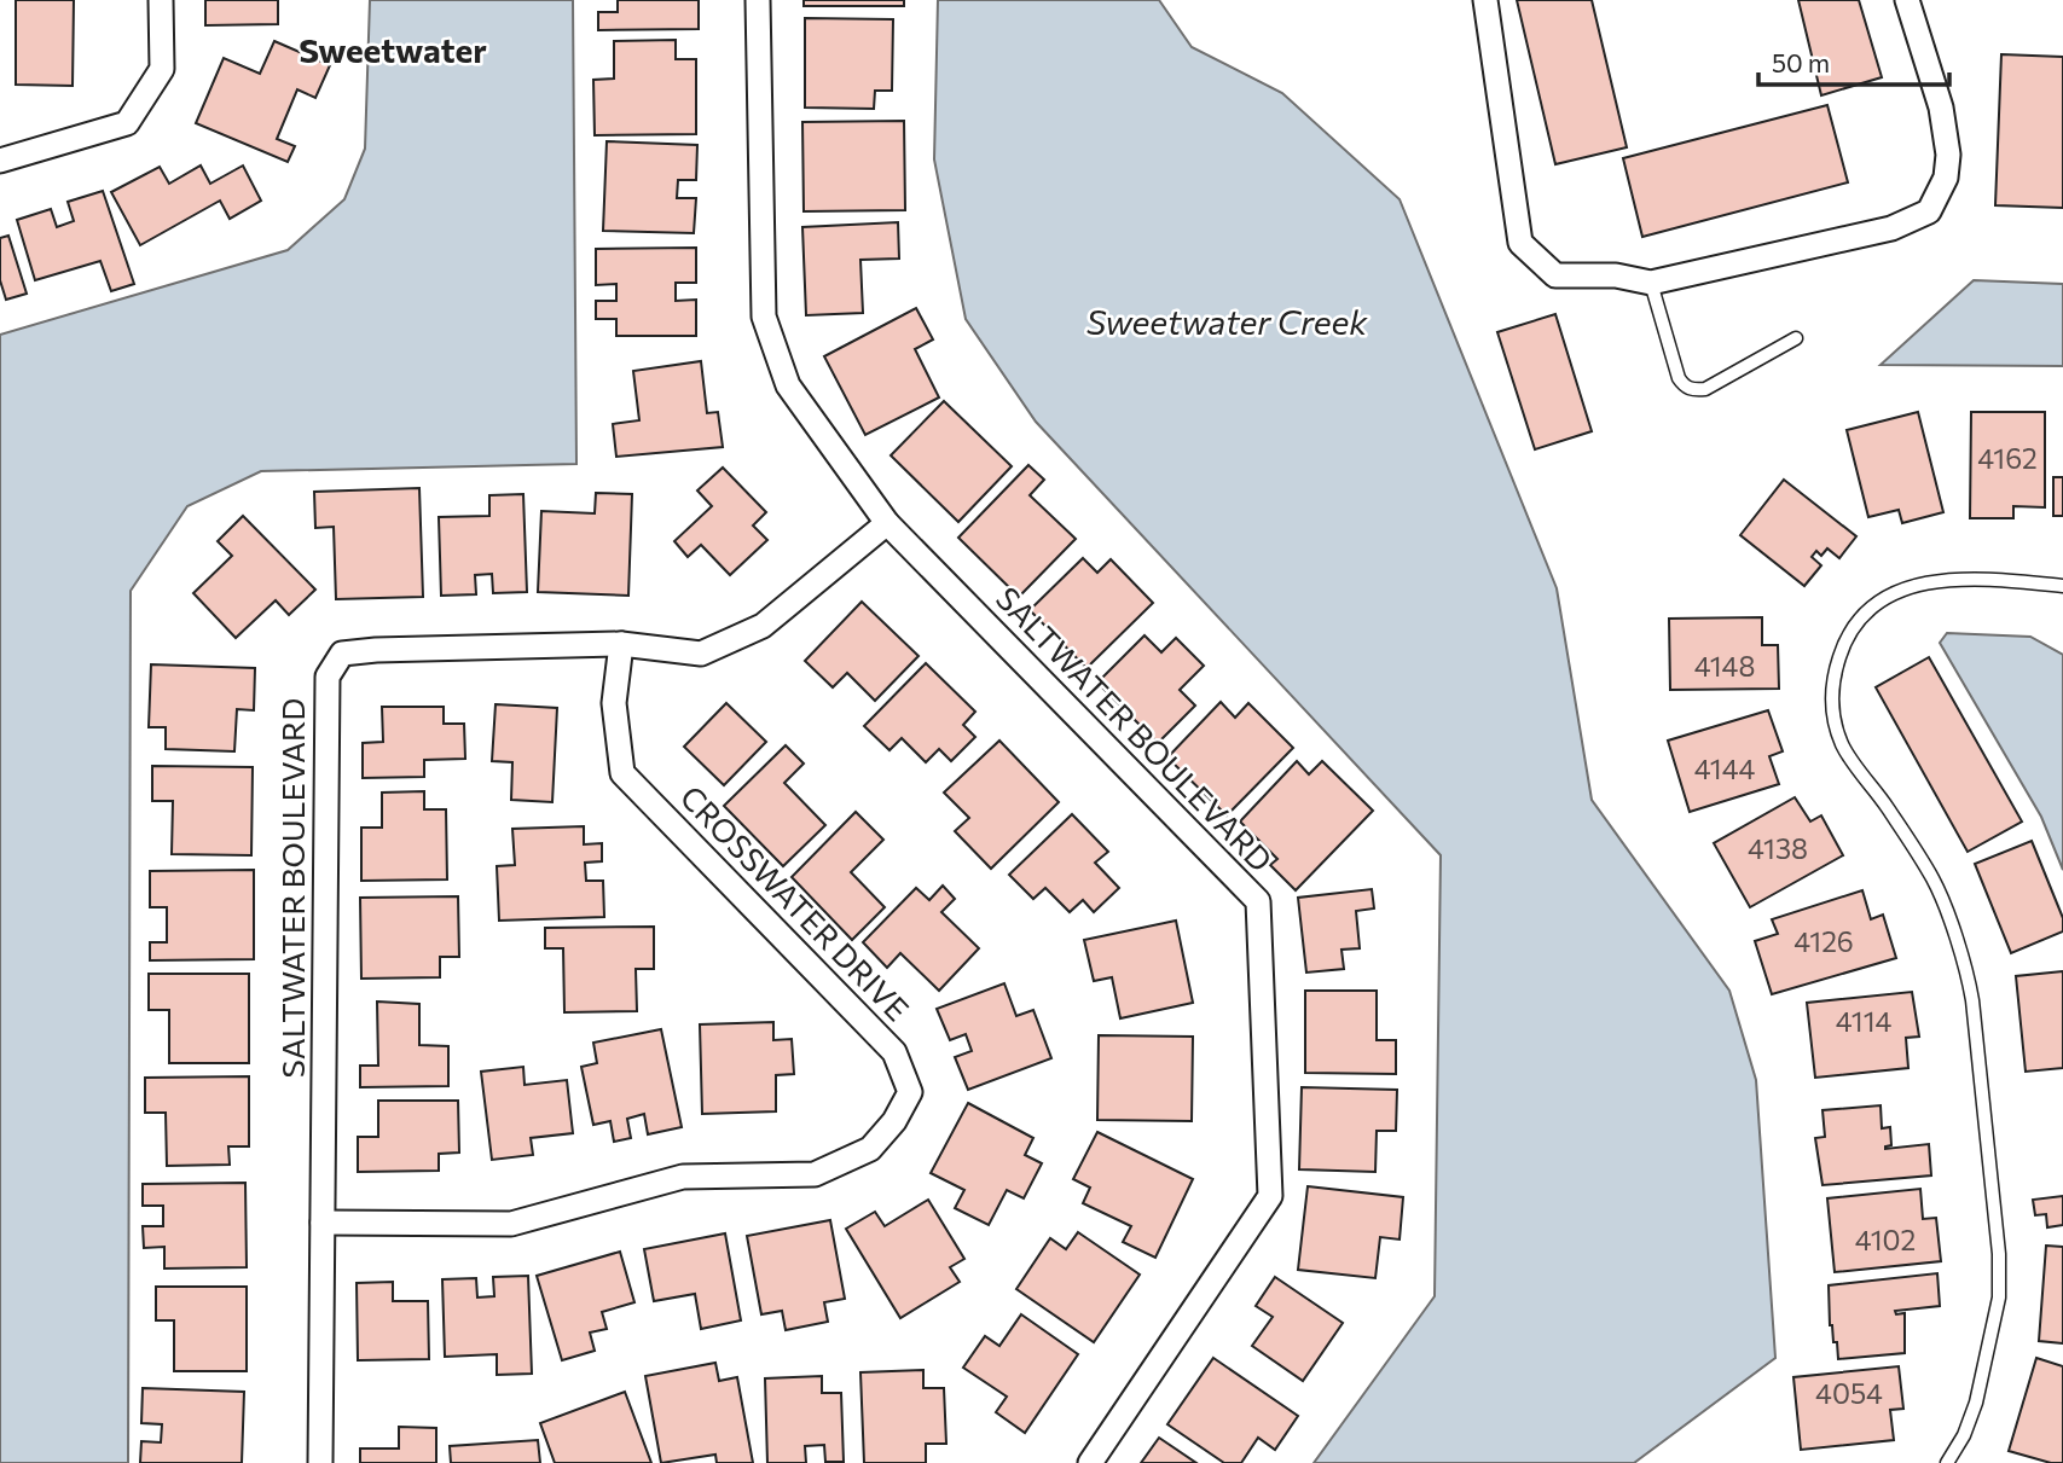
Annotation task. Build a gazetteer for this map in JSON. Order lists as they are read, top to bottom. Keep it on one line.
{"streets":{"street":["SALTWATER BOULEVARD","CROSSWATER DRIVE"]},"crossings":[["SALTWATER BOULEVARD","CROSSWATER DRIVE"]],"districts":["Sweetwater"],"water":["Sweetwater Creek"],"house_numbers":["4162","4148","4144","4138","4126","4114","4102","4054"],"scale_bar":"50 m"}
